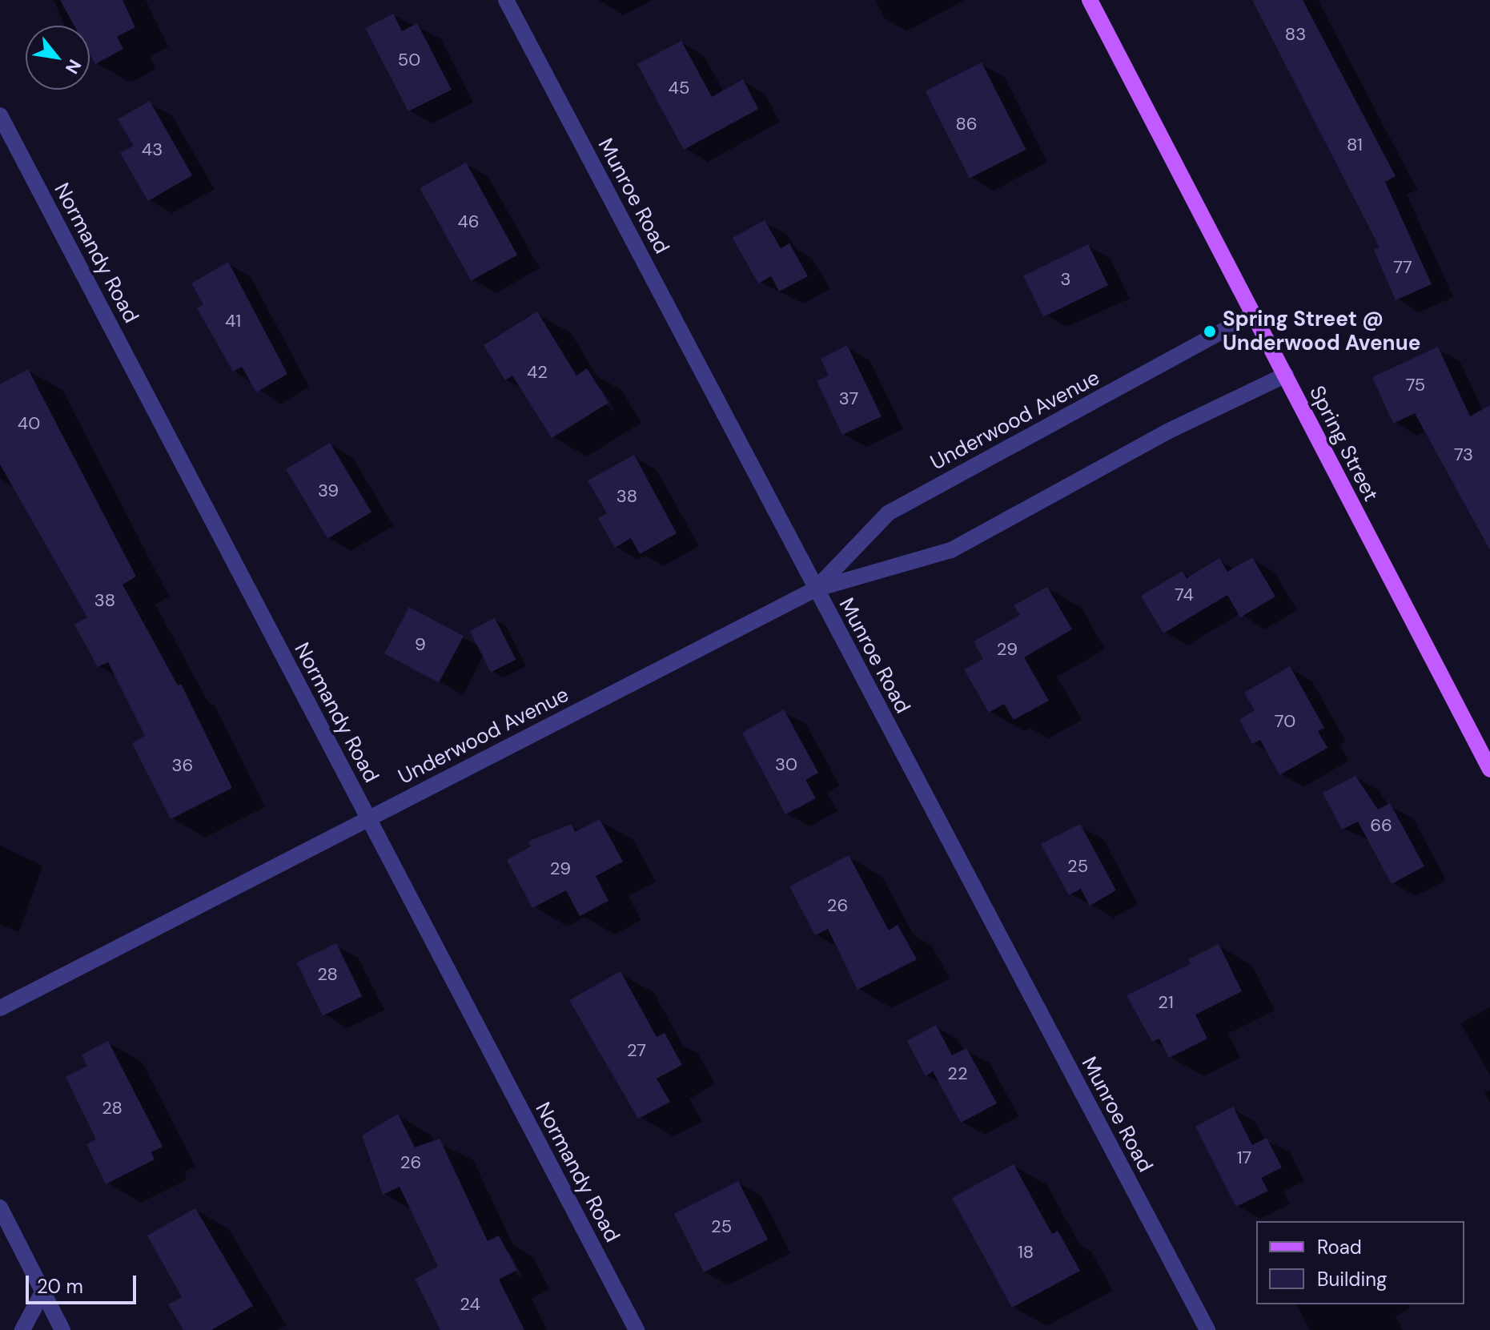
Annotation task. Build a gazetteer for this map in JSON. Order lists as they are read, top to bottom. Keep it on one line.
{"streets":{"main road":["Spring Street"],"street":["Munroe Road","Normandy Road","Underwood Avenue"]},"crossings":[["Munroe Road","Underwood Avenue"],["Normandy Road","Underwood Avenue"],["Underwood Avenue","Spring Street"]],"places":["Spring Street @ Underwood Avenue"],"house_numbers":["83","50","45","86","81","43","46","77","3","41","42","75","37","40","73","39","38","74","38","9","29","70","30","36","66","25","29","26","28","21","27","22","28","17","26","25","18","24"],"legend":["Road","Building"],"scale_bar":"20 m","north":"bottom right"}
